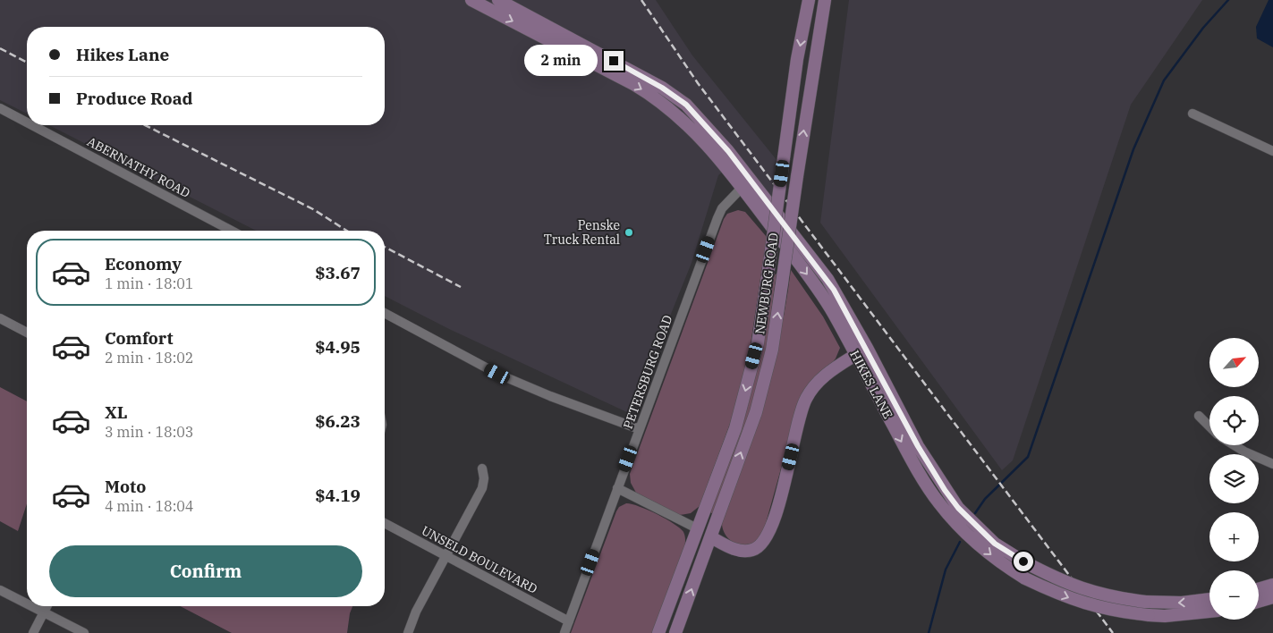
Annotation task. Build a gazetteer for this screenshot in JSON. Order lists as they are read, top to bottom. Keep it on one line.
{"streets":{"street":["ABERNATHY ROAD","NEWBURG ROAD","PETERSBURG ROAD","HIKES LANE","UNSELD BOULEVARD"]},"crossings":[["PETERSBURG ROAD","HIKES LANE"],["PETERSBURG ROAD","UNSELD BOULEVARD"]],"places":["Penske Truck Rental"],"north":"top right","page":{"banner":["Hikes Lane","Produce Road"],"bubble":"2 min","list":[{"name":"Economy","note":"1 min · 18:01","value":"$3.67"},{"name":"Comfort","note":"2 min · 18:02","value":"$4.95"},{"name":"XL","note":"3 min · 18:03","value":"$6.23"},{"name":"Moto","note":"4 min · 18:04","value":"$4.19"}],"map_buttons":["+","−"],"buttons":"Confirm"}}
